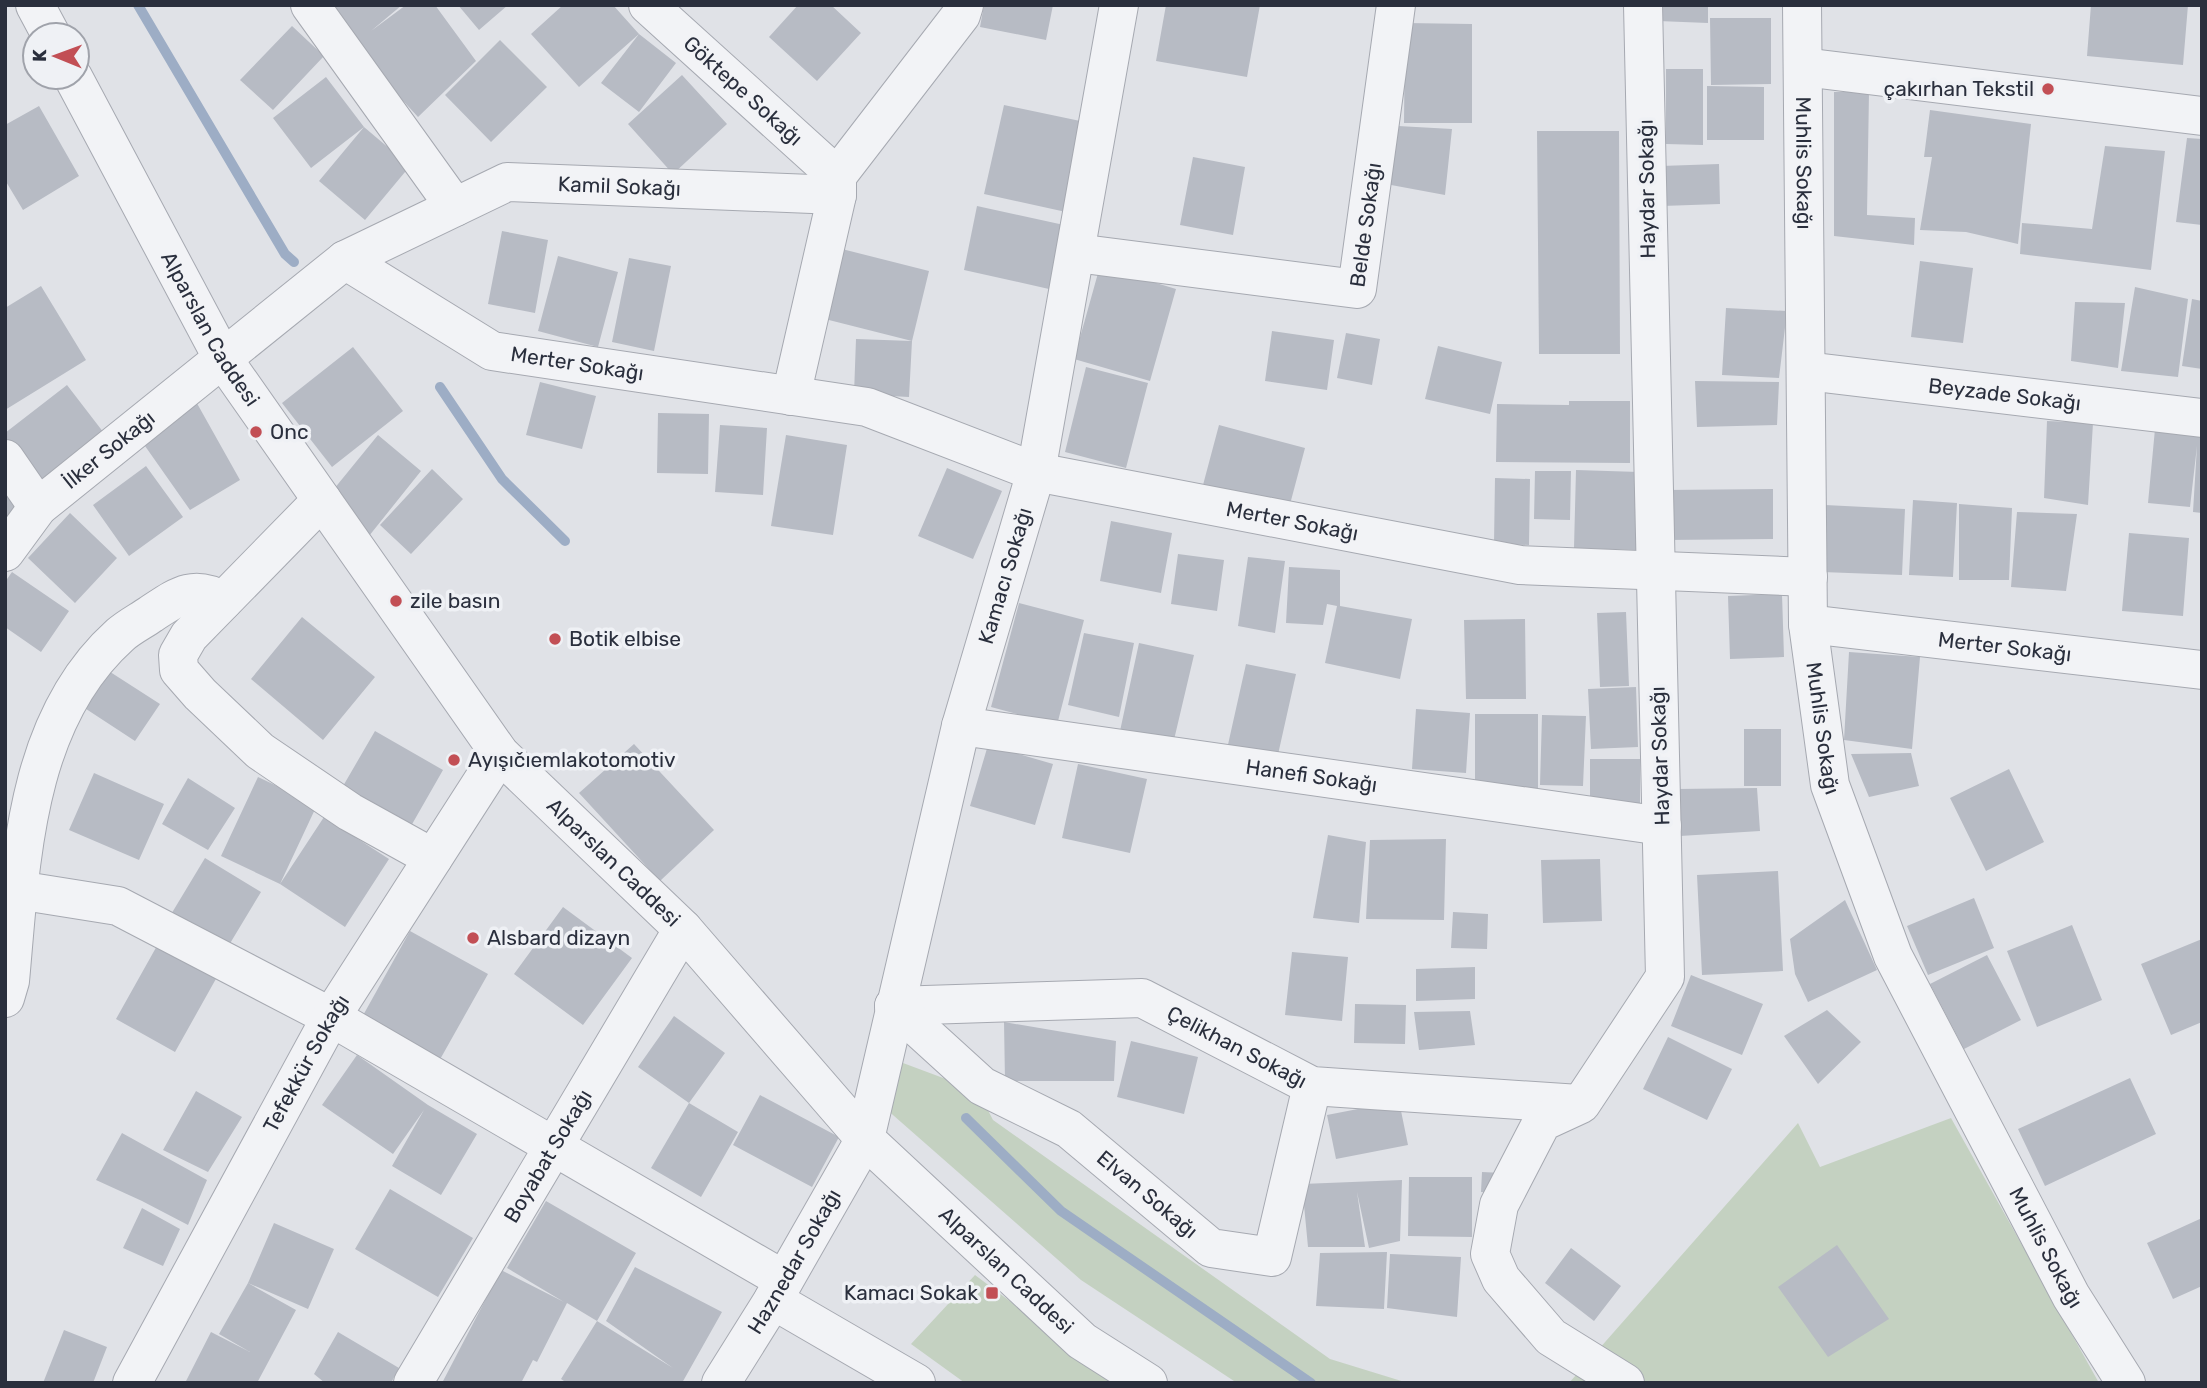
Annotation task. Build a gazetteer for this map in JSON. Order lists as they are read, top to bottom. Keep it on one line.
{"streets":{"street":["Göktepe Sokağı","Muhlis Sokağı","Kamil Sokağı","Haydar Sokağı","Belde Sokağı","Alparslan Caddesi","Merter Sokağı","Beyzade Sokağı","İlker Sokağı","Kamacı Sokağı","Hanefi Sokağı","Çelikhan Sokağı","Tefekkür Sokağı","Boyabat Sokağı","Elvan Sokağı","Haznedar Sokağı"]},"crossings":[["Göktepe Sokağı","Kamil Sokağı"],["Muhlis Sokağı","Merter Sokağı"],["Muhlis Sokağı","Beyzade Sokağı"],["Kamil Sokağı","Alparslan Caddesi"],["Kamil Sokağı","Merter Sokağı"],["Kamil Sokağı","İlker Sokağı"],["Haydar Sokağı","Merter Sokağı"],["Haydar Sokağı","Hanefi Sokağı"],["Haydar Sokağı","Çelikhan Sokağı"],["Belde Sokağı","Kamacı Sokağı"],["Alparslan Caddesi","İlker Sokağı"],["Alparslan Caddesi","Kamacı Sokağı"],["Alparslan Caddesi","Tefekkür Sokağı"],["Alparslan Caddesi","Boyabat Sokağı"],["Alparslan Caddesi","Haznedar Sokağı"],["Merter Sokağı","Kamacı Sokağı"],["Kamacı Sokağı","Hanefi Sokağı"],["Kamacı Sokağı","Çelikhan Sokağı"],["Kamacı Sokağı","Elvan Sokağı"],["Kamacı Sokağı","Haznedar Sokağı"],["Çelikhan Sokağı","Elvan Sokağı"]],"places":{"other":["çakırhan Tekstil","Onc","zile basın","Botik elbise","Ayışıčıemlakotomotiv","Alsbard dizayn"],"transit":["Kamacı Sokak"]},"north":"left"}
